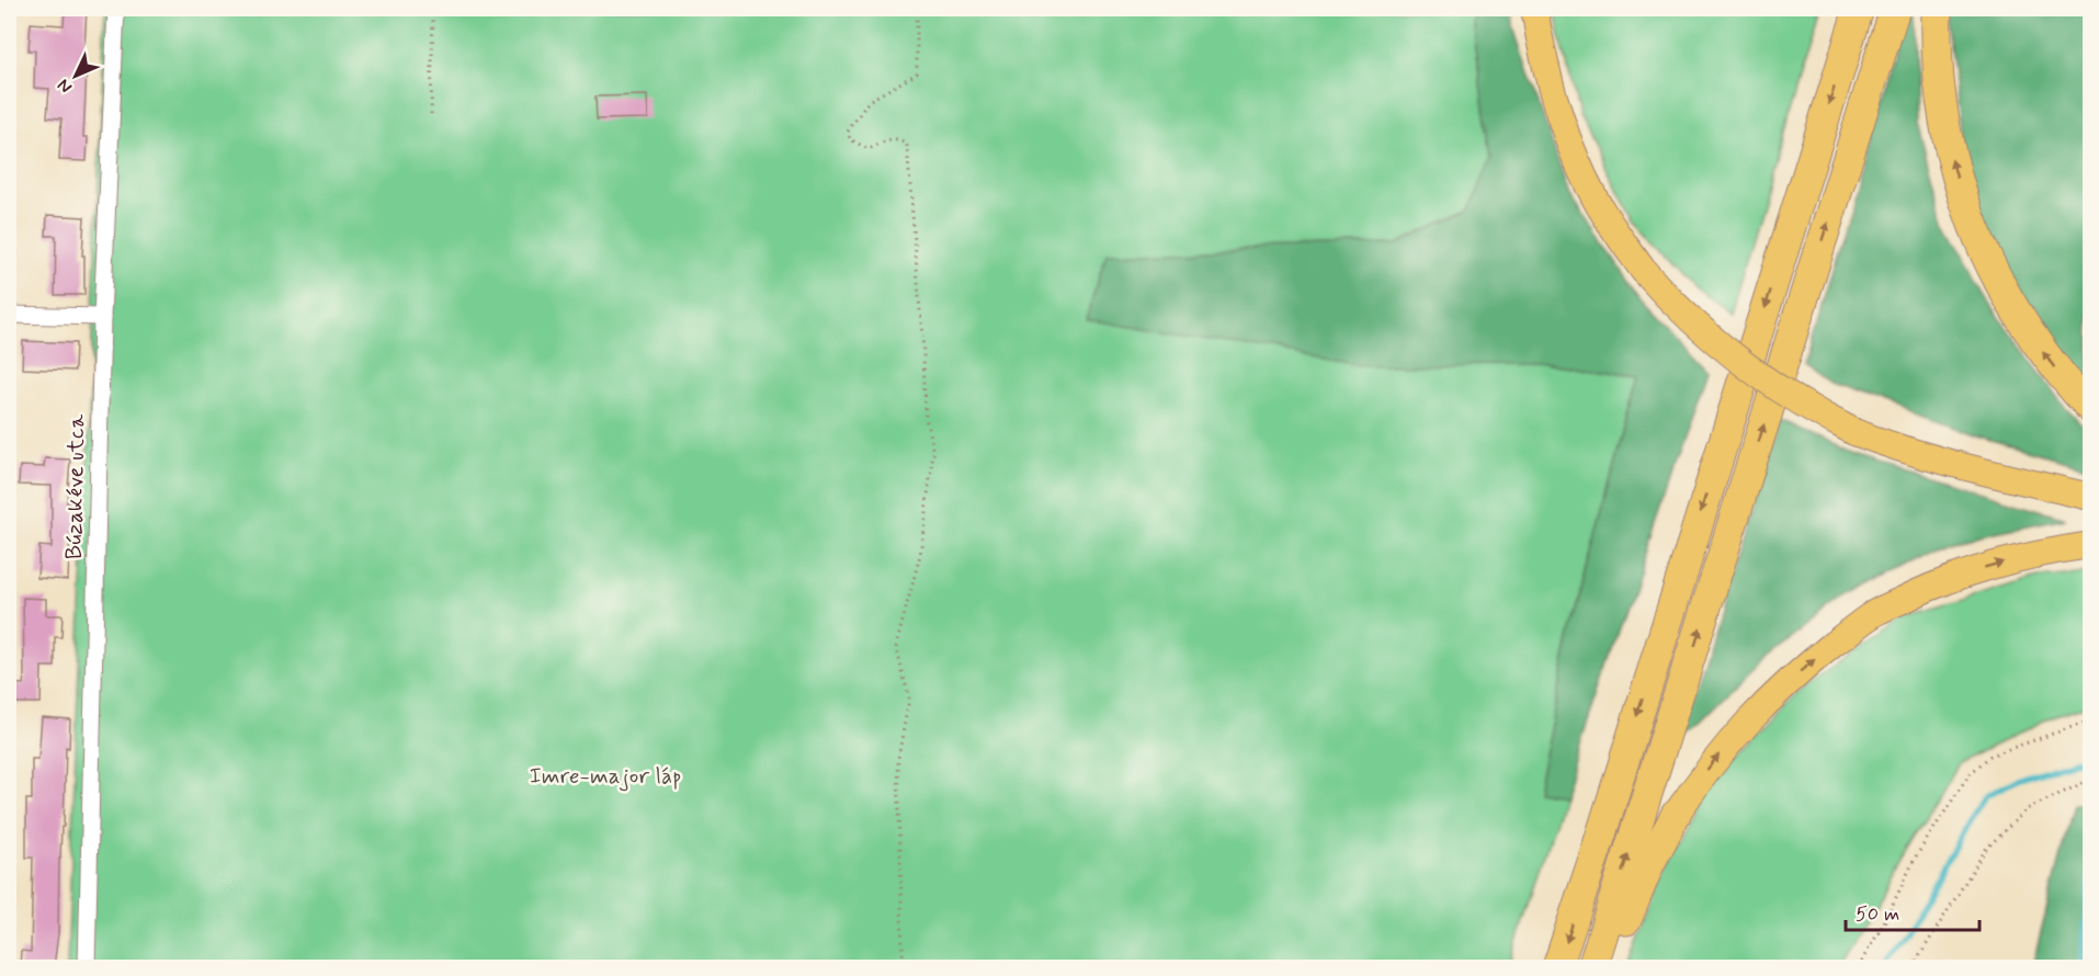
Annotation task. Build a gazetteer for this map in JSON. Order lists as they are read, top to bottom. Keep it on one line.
{"streets":{"street":["Búzakéve utca"]},"parks":["Imre-major láp"],"scale_bar":"50 m","north":"bottom left"}
